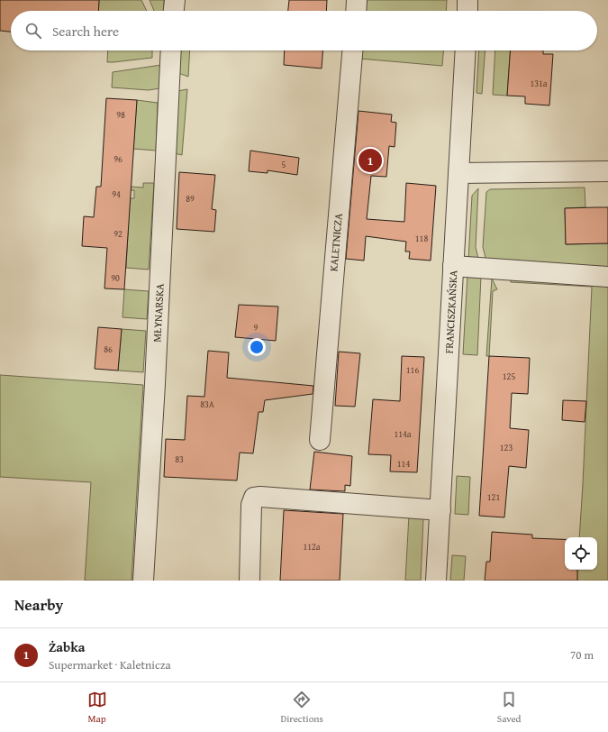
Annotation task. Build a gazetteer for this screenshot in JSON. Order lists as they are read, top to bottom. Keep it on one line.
{"streets":{"street":["KALETNICZA","FRANCISZKAŃSKA","MŁYNARSKA"]},"house_numbers":["131a","98","96","5","94","89","92","118","90","9","86","116","125","83A","114a","123","83","114","121","112a"],"page":{"search":"Search here","pins":"1","heading":"Nearby","list":[{"mark":"1","name":"Żabka","note":"Supermarket · Kaletnicza","value":"70 m"}],"nav":["Map","Directions","Saved"]}}
